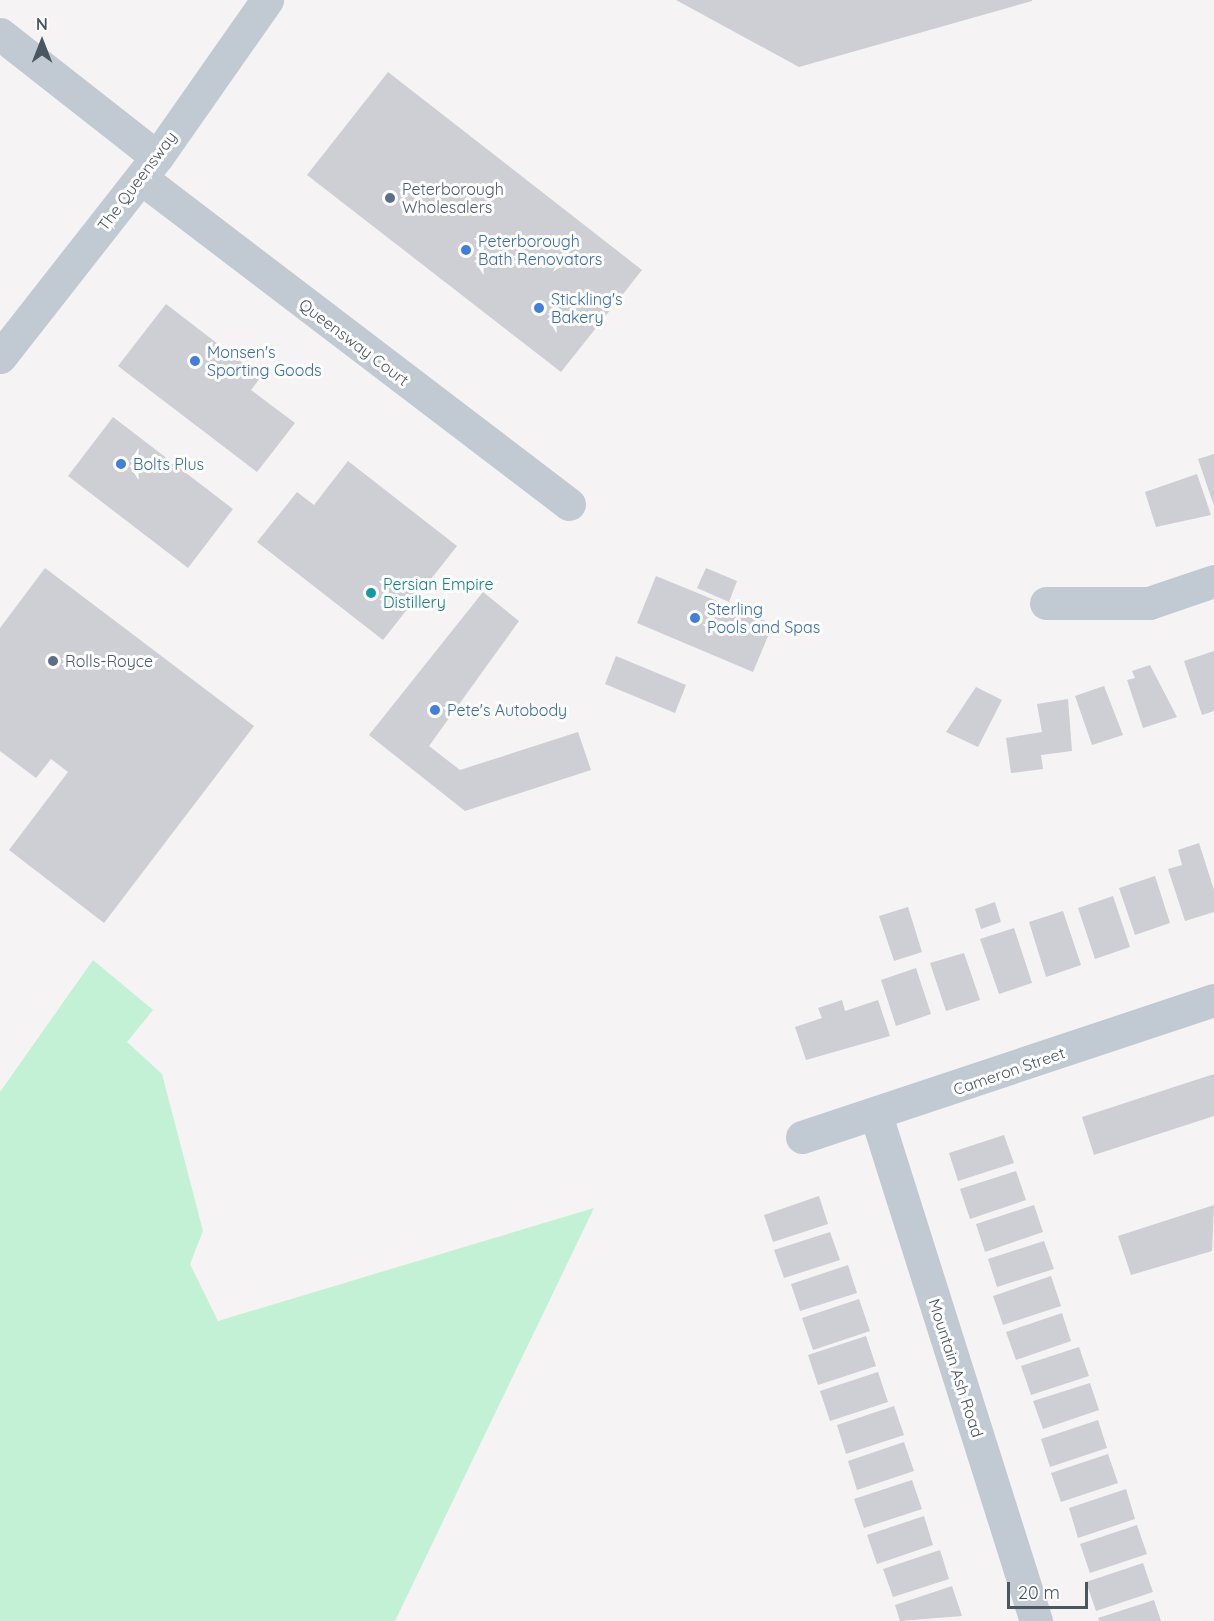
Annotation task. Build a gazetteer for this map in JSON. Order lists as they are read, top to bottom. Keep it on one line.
{"streets":{"street":["The Queensway","Queensway Court","Cameron Street","Mountain Ash Road"]},"crossings":[["The Queensway","Queensway Court"],["Cameron Street","Mountain Ash Road"]],"places":["Peterborough Wholesalers","Peterborough Bath Renovators","Stickling's Bakery","Monsen's Sporting Goods","Bolts Plus","Persian Empire Distillery","Sterling Pools and Spas","Rolls-Royce","Pete's Autobody"],"scale_bar":"20 m","north":"top"}
